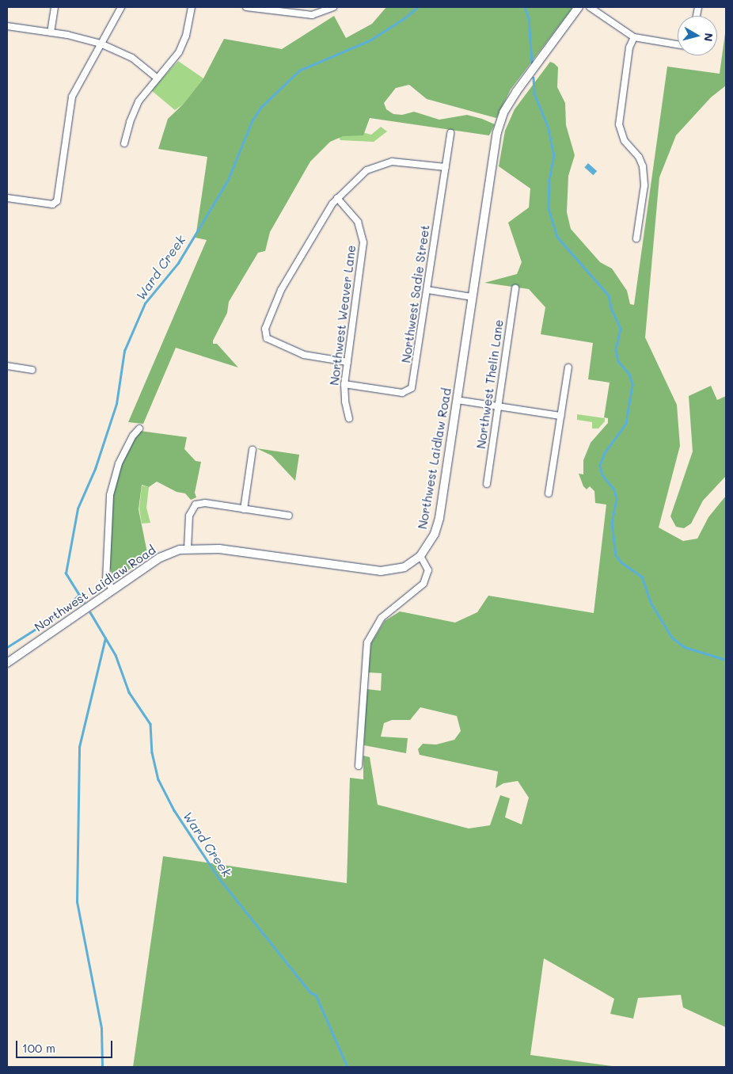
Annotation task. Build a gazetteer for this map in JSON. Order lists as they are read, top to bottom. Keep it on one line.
{"streets":{"street":["Northwest Sadie Street","Northwest Weaver Lane","Northwest Thelin Lane","Northwest Laidlaw Road"]},"crossings":[["Northwest Sadie Street","Northwest Weaver Lane"]],"water":["Ward Creek"],"scale_bar":"100 m","north":"right"}
